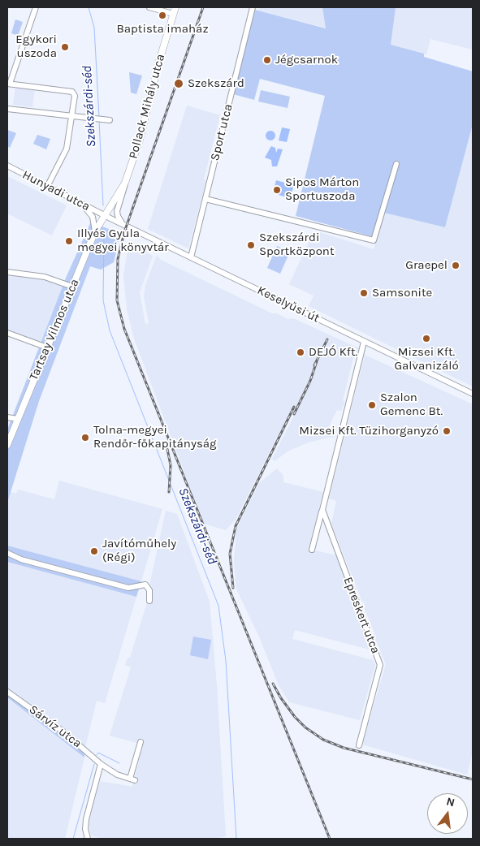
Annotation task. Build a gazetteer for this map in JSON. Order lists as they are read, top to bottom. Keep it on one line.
{"streets":{"main road":["Pollack Mihály utca","Tartsay Vilmos utca"],"street":["Sport utca","Hunyadi utca","Keselyűsi út","Epreskert utca","Sárvíz utca"]},"crossings":[["Pollack Mihály utca","Hunyadi utca"],["Pollack Mihály utca","Keselyűsi út"],["Pollack Mihály utca","Tartsay Vilmos utca"],["Sport utca","Keselyűsi út"],["Hunyadi utca","Keselyűsi út"],["Hunyadi utca","Tartsay Vilmos utca"],["Keselyűsi út","Tartsay Vilmos utca"]],"water":["Szekszárdi-séd"],"places":["Baptista imaház","Egykori uszoda","Jégcsarnok","Szekszárd","Sipos Márton Sportuszoda","Illyés Gyula megyei könyvtár","Szekszárdi Sportközpont","Graepel","Samsonite","Mizsei Kft. Galvanizáló","DEJÓ Kft.","Szalon Gemenc Bt.","Mizsei Kft. Tüzihorganyzó","Tolna-megyei Rendőr-főkapitányság","Javítóműhely (Régi)"],"north":"top"}
